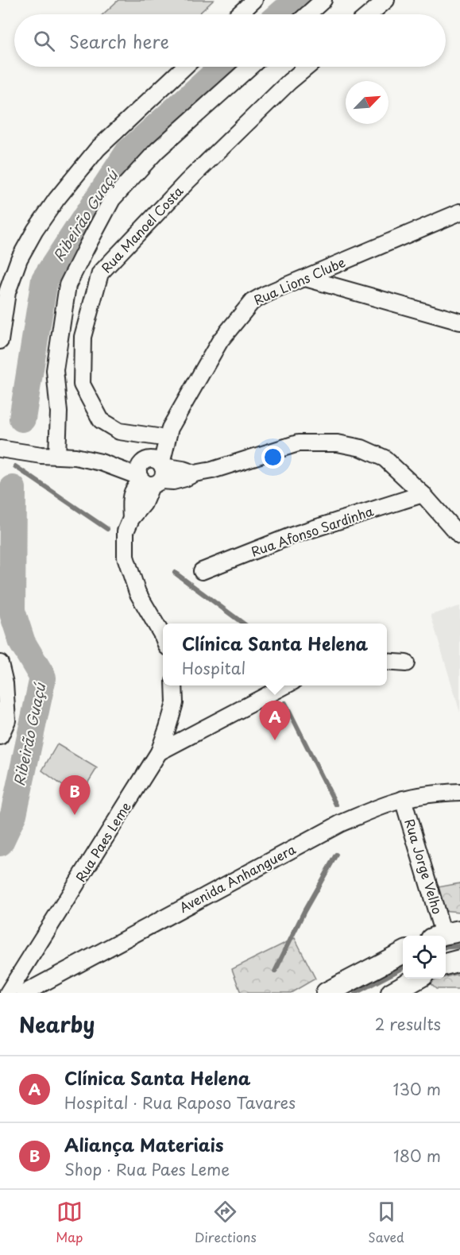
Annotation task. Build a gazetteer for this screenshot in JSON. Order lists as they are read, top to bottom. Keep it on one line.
{"streets":{"street":["Rua Manoel Costa","Rua Lions Clube","Rua Afonso Sardinha","Rua Paes Leme","Rua Jorge Velho","Avenida Anhanguera"]},"crossings":[["Rua Manoel Costa","Rua Lions Clube"],["Rua Jorge Velho","Avenida Anhanguera"]],"water":["Ribeirão Guaçú"],"north":"top right","page":{"search":"Search here","popup":["Clínica Santa Helena","Hospital"],"pins":["A","B"],"heading":["Nearby","2 results"],"list":[{"mark":"A","name":"Clínica Santa Helena","note":"Hospital · Rua Raposo Tavares","value":"130 m"},{"mark":"B","name":"Aliança Materiais","note":"Shop · Rua Paes Leme","value":"180 m"}],"nav":["Map","Directions","Saved"]}}
